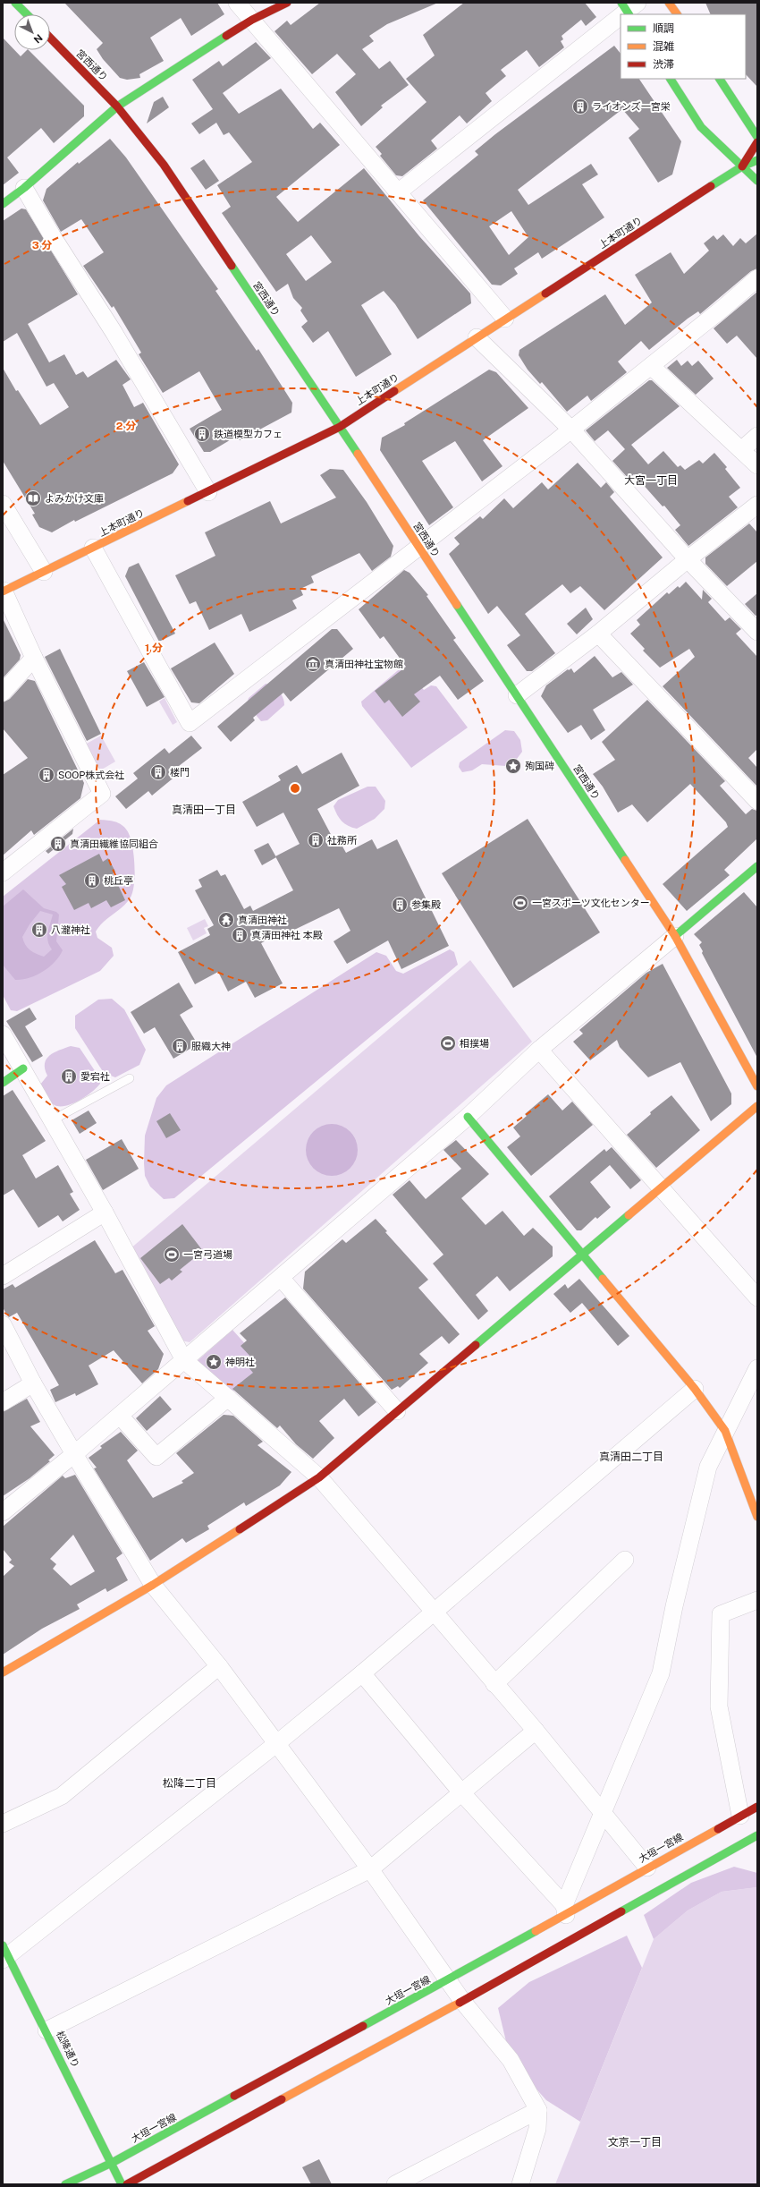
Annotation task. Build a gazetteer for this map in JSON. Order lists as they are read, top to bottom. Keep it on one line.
{"streets":{"main road":["宮西通り","上本町通り","大垣一宮線","松降通り"]},"crossings":[["宮西通り","上本町通り"],["大垣一宮線","松降通り"]],"districts":["大宮一丁目","真清田一丁目","真清田二丁目","松降二丁目","文京一丁目"],"places":{"building":["ライオンズ一宮栄","鉄道模型カフェ","楼門","SOOP株式会社","社務所","真清田繊維協同組合","桃丘亭","参集殿","八瀧神社","真清田神社 本殿","服織大神","愛宕社"],"library":["よみかけ文庫"],"museum":["真清田神社宝物館"],"place":["殉国碑","神明社"],"sports":["一宮スポーツ文化センター","相撲場","一宮弓道場"],"temple":["真清田神社"]},"legend":["順調","混雑","渋滞"],"north":"bottom right","rings":["3 分","2 分","1 分"]}
